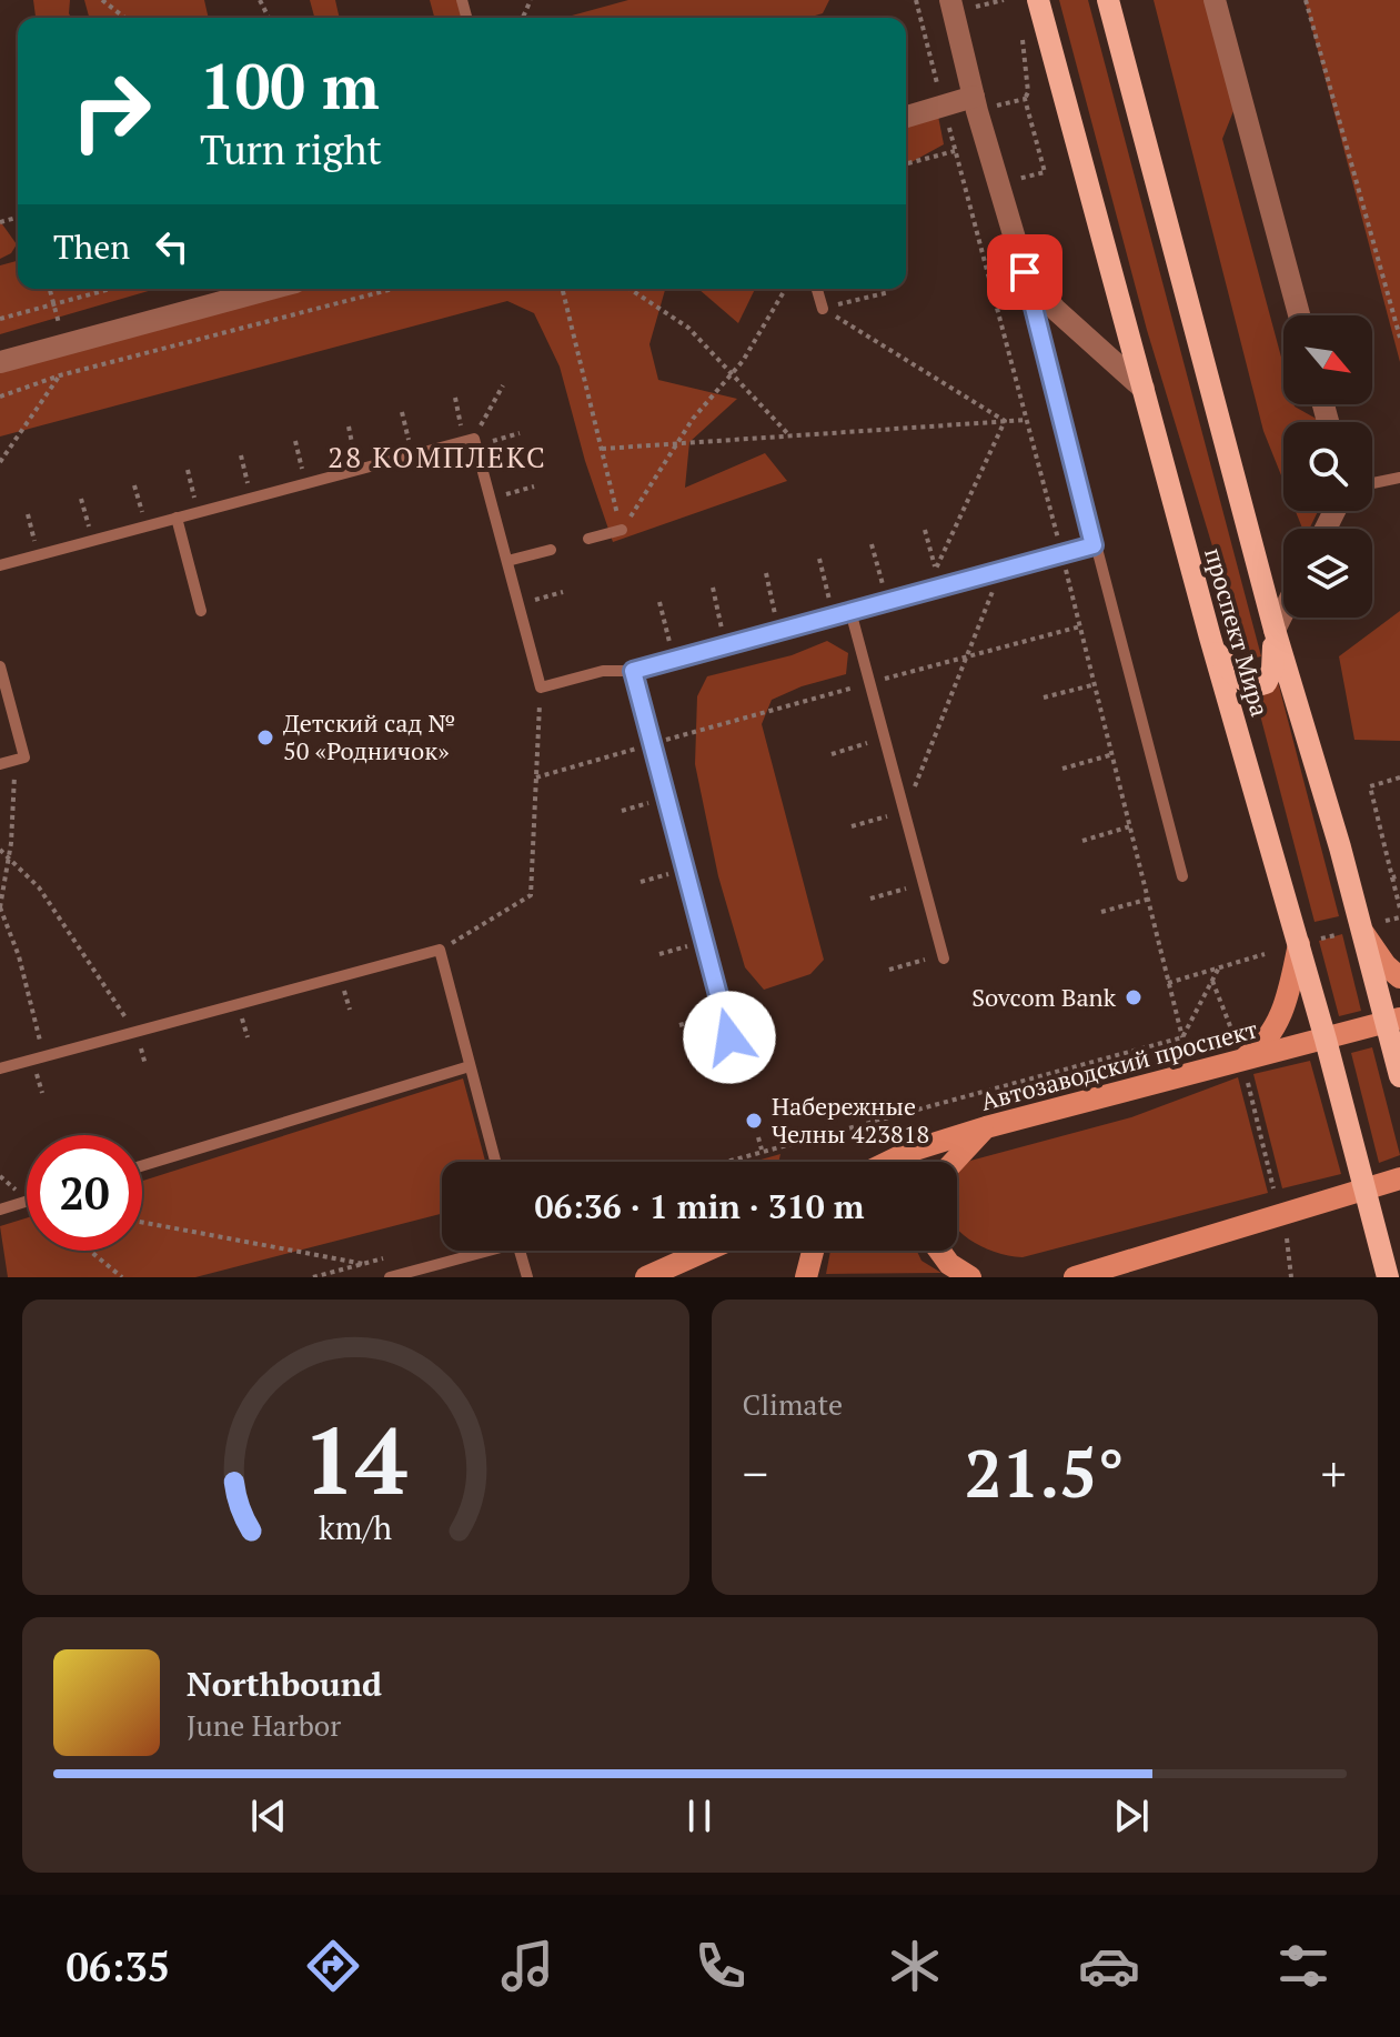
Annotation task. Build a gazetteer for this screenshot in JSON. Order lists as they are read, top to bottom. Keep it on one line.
{"streets":{"main road":["проспект Мира"],"street":["Автозаводский проспект"]},"crossings":[["проспект Мира","Автозаводский проспект"]],"districts":["28 КОМПЛЕКС"],"places":["Детский сад № 50 «Родничок»","Sovcom Bank","Набережные Челны 423818"],"north":"bottom right","page":{"turn":["100 m","Turn right"],"then":"Then","limit":"20","trip":"06:36 · 1 min · 310 m","tile":"Climate","heat":["−","21.5°","+"],"song":["Northbound","June Harbor"],"tabs":"06:35","gauge":["14","km/h"]}}
